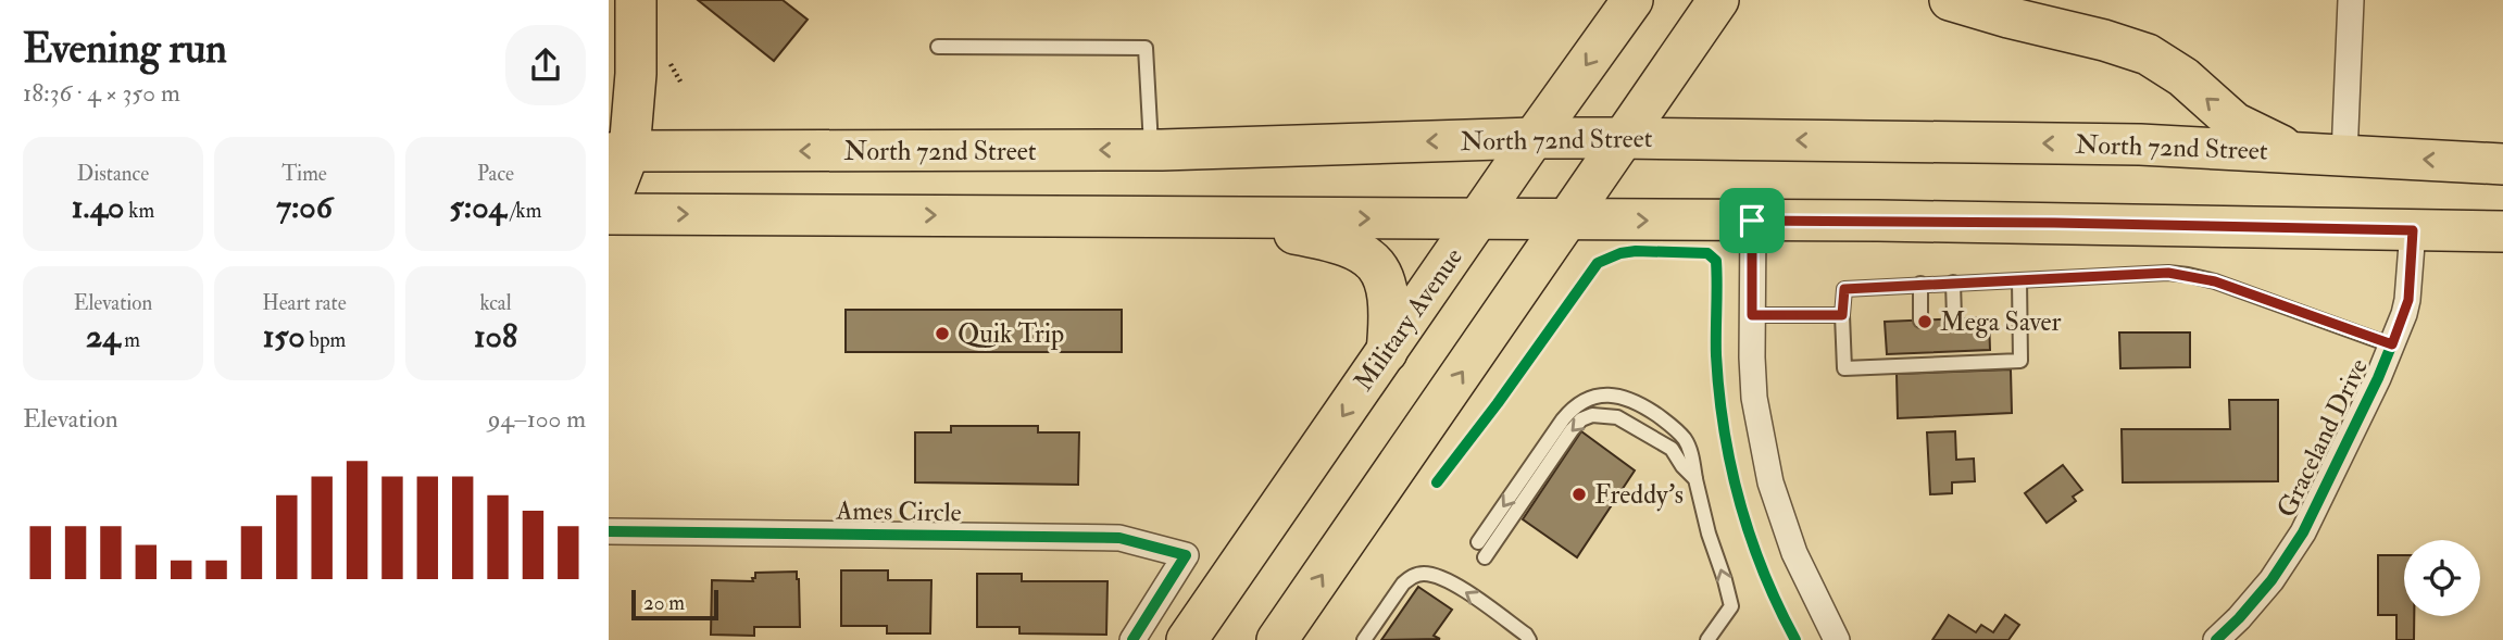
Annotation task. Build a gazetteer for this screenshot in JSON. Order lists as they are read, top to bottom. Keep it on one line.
{"streets":{"main road":["North 72nd Street","Military Avenue"],"street":["Graceland Drive","Ames Circle"]},"crossings":[["North 72nd Street","Military Avenue"]],"places":["Mega Saver","Quik Trip","Freddy's"],"scale_bar":"20 m","page":{"heading":["Evening run","18:36 · 4 × 350 m"],"stats":[["Distance","1.40 km"],["Time","7:06"],["Pace","5:04 /km"],["Elevation","24 m"],["Heart rate","150 bpm"],["kcal","108"]],"chart":["Elevation","94–100 m"],"scale":"20 m"}}
